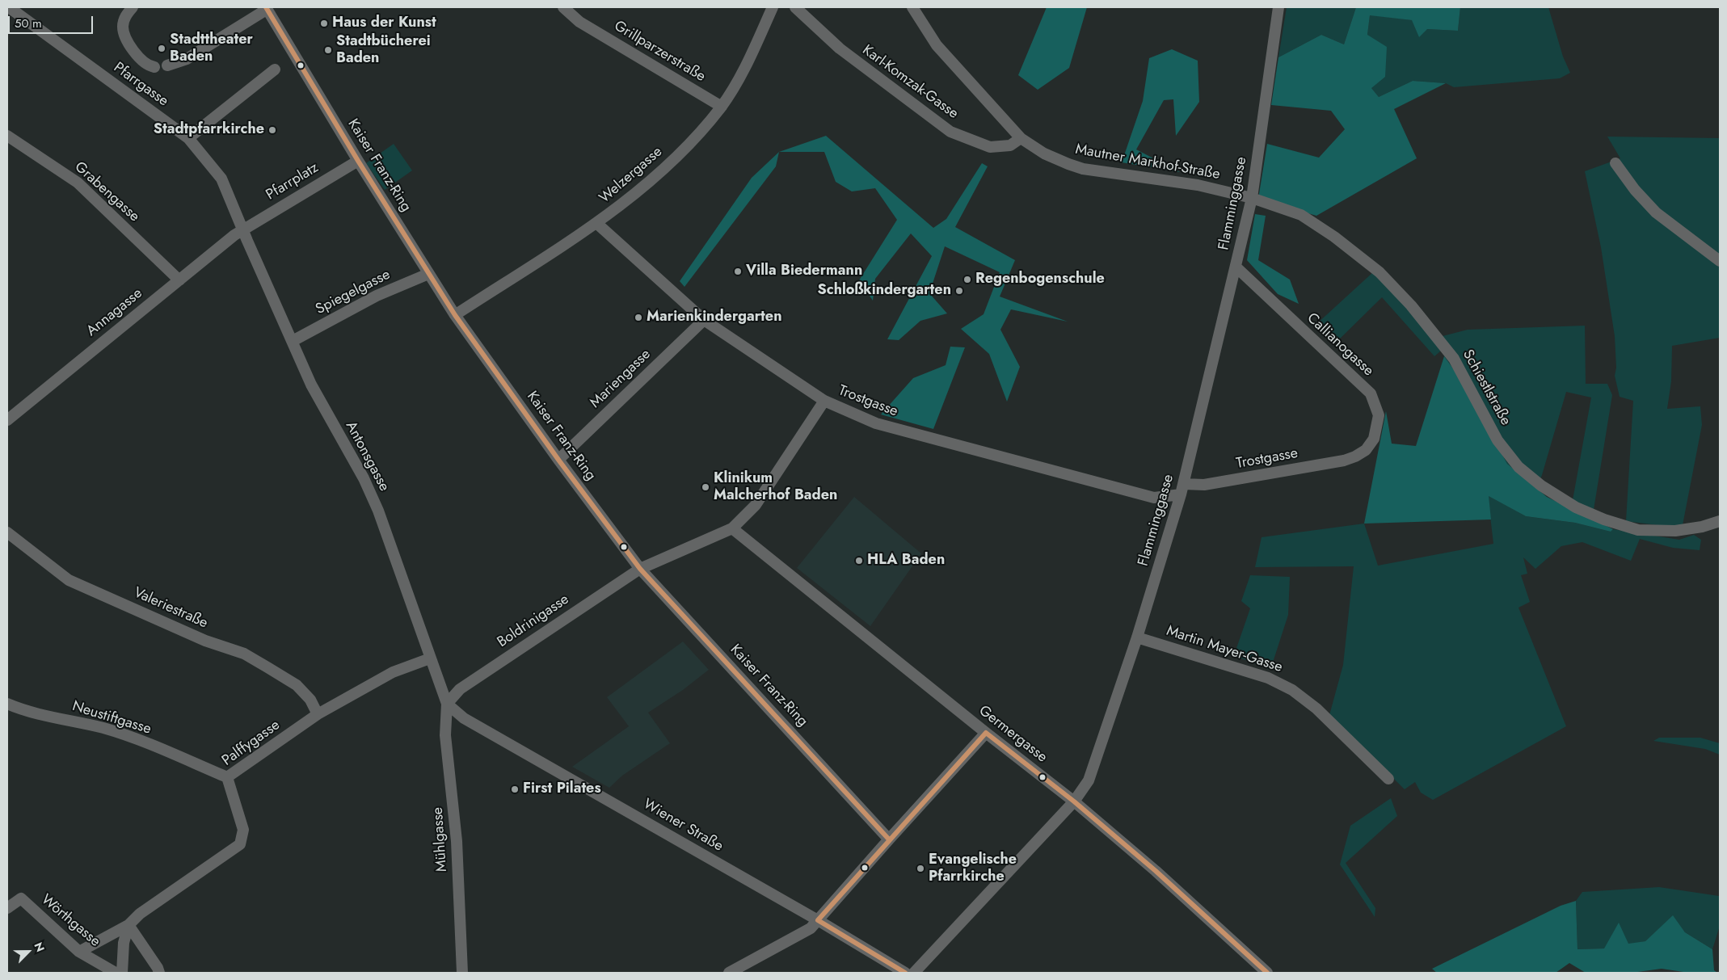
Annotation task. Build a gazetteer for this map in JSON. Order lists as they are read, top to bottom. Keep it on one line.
{"streets":{"street":["Grillparzerstraße","Karl-Komzak-Gasse","Pfarrgasse","Mautner Markhof-Straße","Kaiser Franz-Ring","Welzergasse","Pfarrplatz","Grabengasse","Flamminggasse","Spiegelgasse","Annagasse","Callianogasse","Mariengasse","Schiestlstraße","Trostgasse","Antonsgasse","Valeriestraße","Boldrinigasse","Martin Mayer-Gasse","Neustiftgasse","Germergasse","Palffygasse","Wiener Straße","Mühlgasse","Wörthgasse"]},"crossings":[["Grillparzerstraße","Welzergasse"],["Karl-Komzak-Gasse","Mautner Markhof-Straße"],["Pfarrgasse","Pfarrplatz"],["Pfarrgasse","Annagasse"],["Pfarrgasse","Antonsgasse"],["Mautner Markhof-Straße","Flamminggasse"],["Mautner Markhof-Straße","Schiestlstraße"],["Kaiser Franz-Ring","Welzergasse"],["Kaiser Franz-Ring","Pfarrplatz"],["Kaiser Franz-Ring","Spiegelgasse"],["Kaiser Franz-Ring","Mariengasse"],["Kaiser Franz-Ring","Boldrinigasse"],["Welzergasse","Trostgasse"],["Pfarrplatz","Annagasse"],["Pfarrplatz","Antonsgasse"],["Grabengasse","Annagasse"],["Flamminggasse","Callianogasse"],["Flamminggasse","Schiestlstraße"],["Flamminggasse","Trostgasse"],["Flamminggasse","Martin Mayer-Gasse"],["Flamminggasse","Germergasse"],["Spiegelgasse","Antonsgasse"],["Annagasse","Antonsgasse"],["Callianogasse","Trostgasse"],["Mariengasse","Trostgasse"],["Antonsgasse","Boldrinigasse"],["Antonsgasse","Palffygasse"],["Antonsgasse","Wiener Straße"],["Antonsgasse","Mühlgasse"],["Valeriestraße","Palffygasse"],["Boldrinigasse","Germergasse"],["Boldrinigasse","Wiener Straße"],["Boldrinigasse","Mühlgasse"],["Neustiftgasse","Palffygasse"],["Palffygasse","Wörthgasse"],["Wiener Straße","Mühlgasse"]],"places":["Haus der Kunst","Stadttheater Baden","Stadtbücherei Baden","Stadtpfarrkirche","Villa Biedermann","Regenbogenschule","Schloßkindergarten","Marienkindergarten","Klinikum Malcherhof Baden","HLA Baden","First Pilates","Evangelische Pfarrkirche"],"scale_bar":"50 m","north":"top right"}
